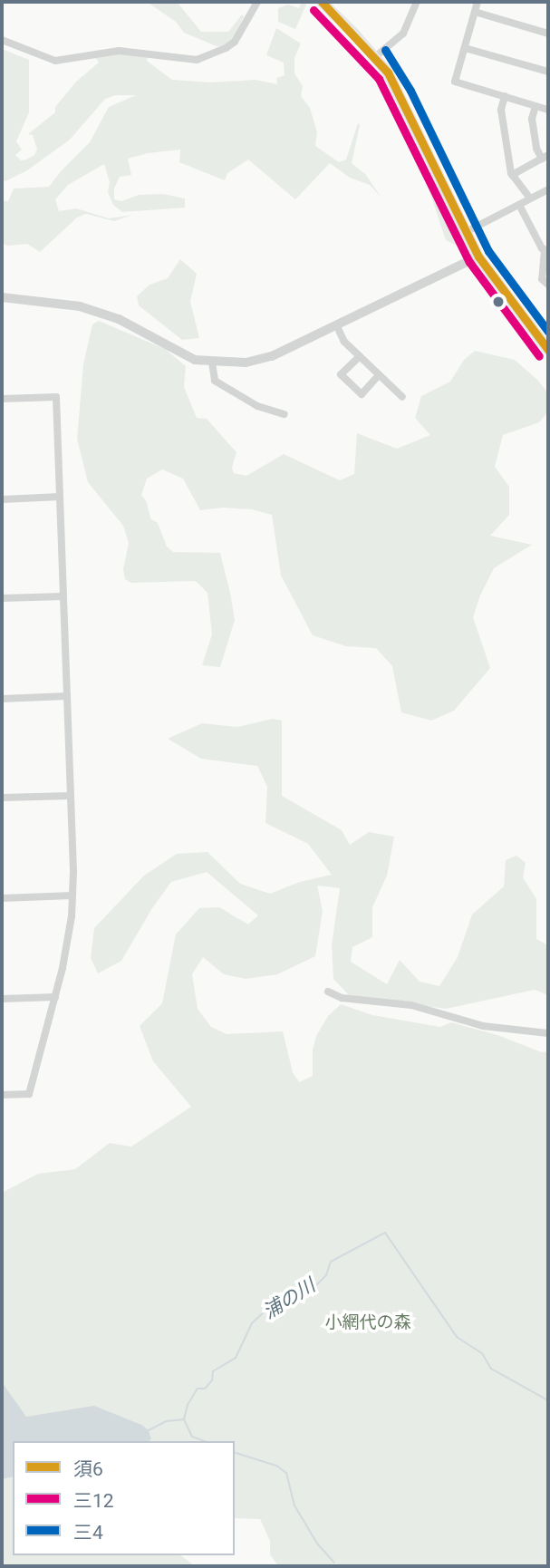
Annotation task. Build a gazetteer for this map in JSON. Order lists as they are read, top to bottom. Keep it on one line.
{"water":["浦の川"],"parks":["小網代の森"],"lines":["transit line 須6","transit line 三12","transit line 三4"],"legend":["須6","三12","三4"]}
